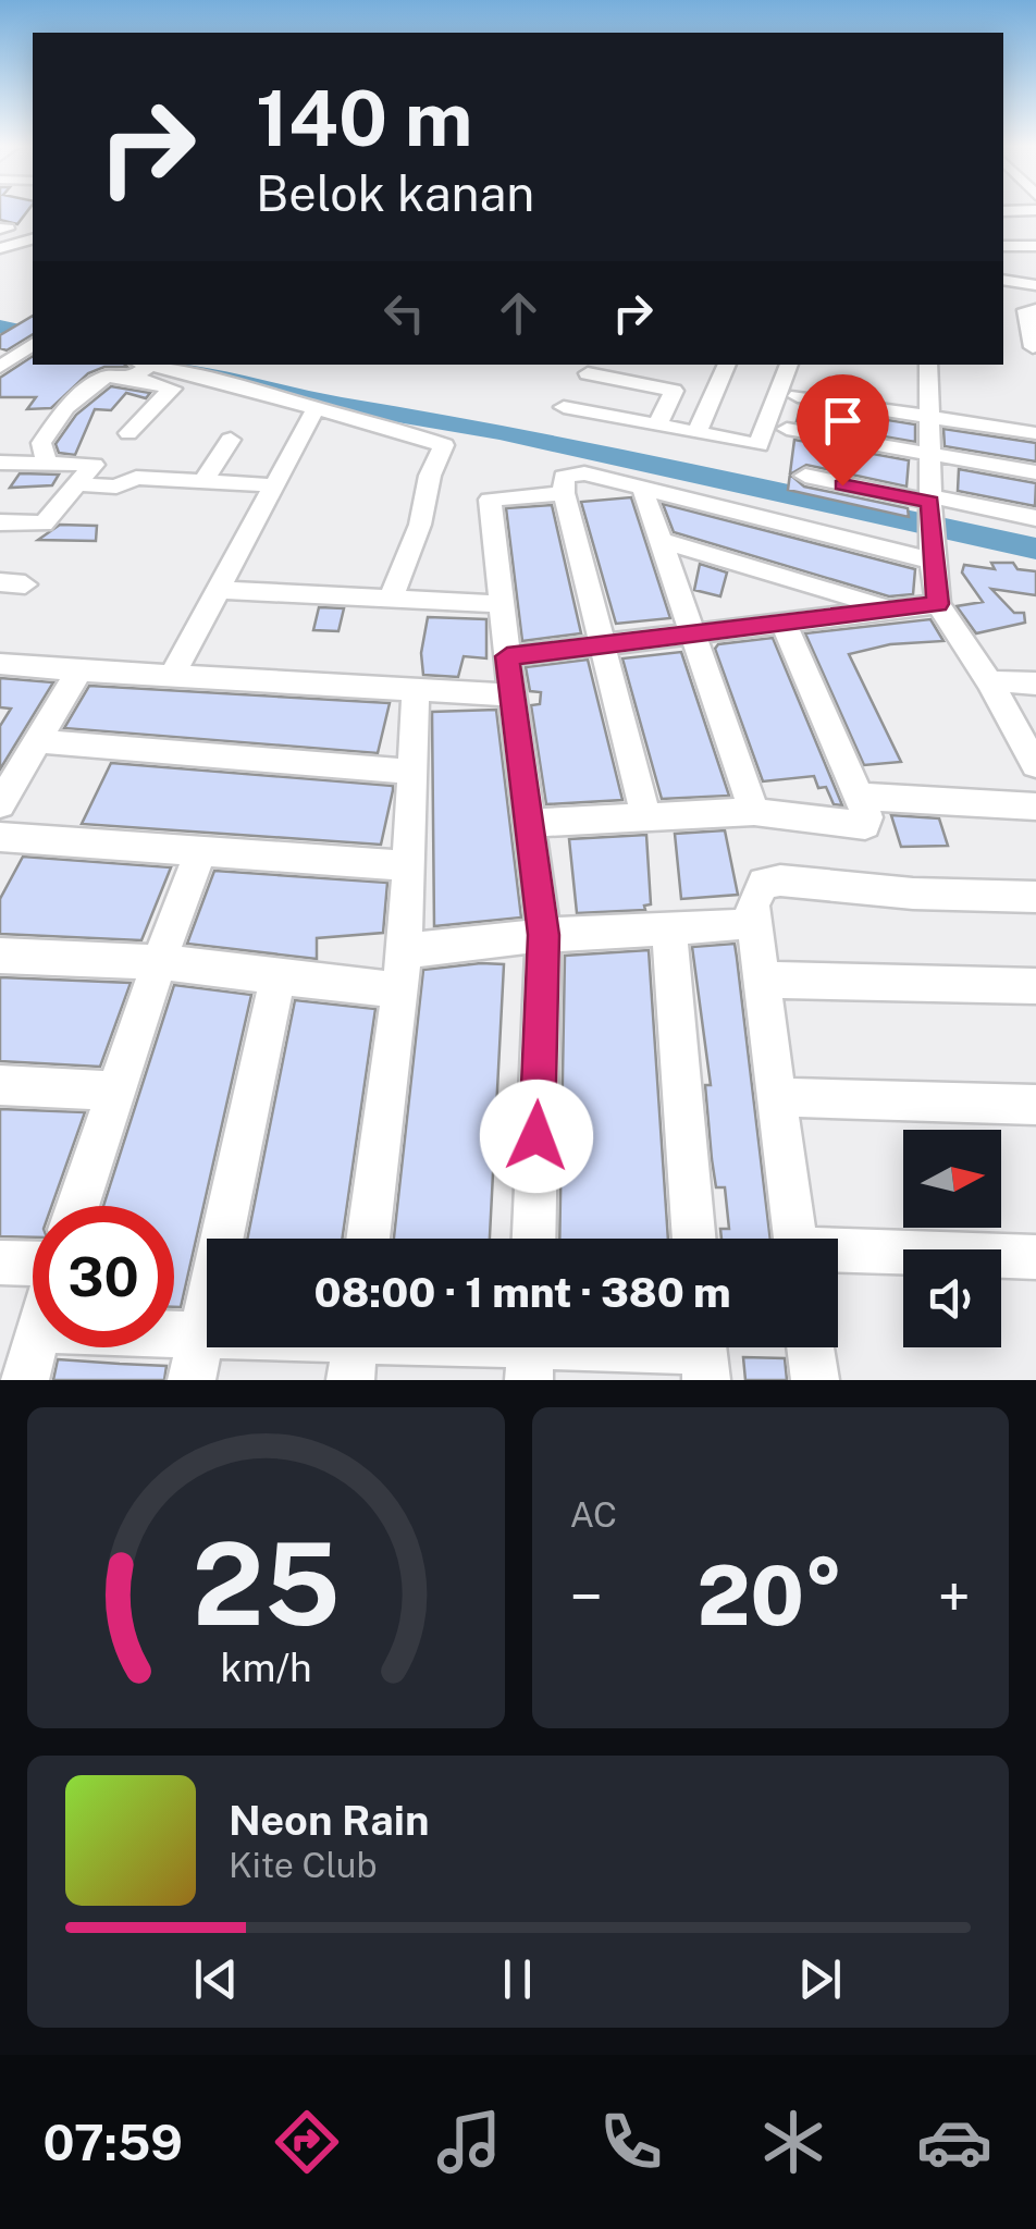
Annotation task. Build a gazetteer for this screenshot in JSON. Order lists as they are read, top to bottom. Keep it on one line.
{"north":"right","page":{"turn":["140 m","Belok kanan"],"limit":"30","trip":"08:00 · 1 mnt · 380 m","tile":"AC","heat":["−","20°","+"],"song":["Neon Rain","Kite Club"],"tabs":"07:59","gauge":["25","km/h"]}}
